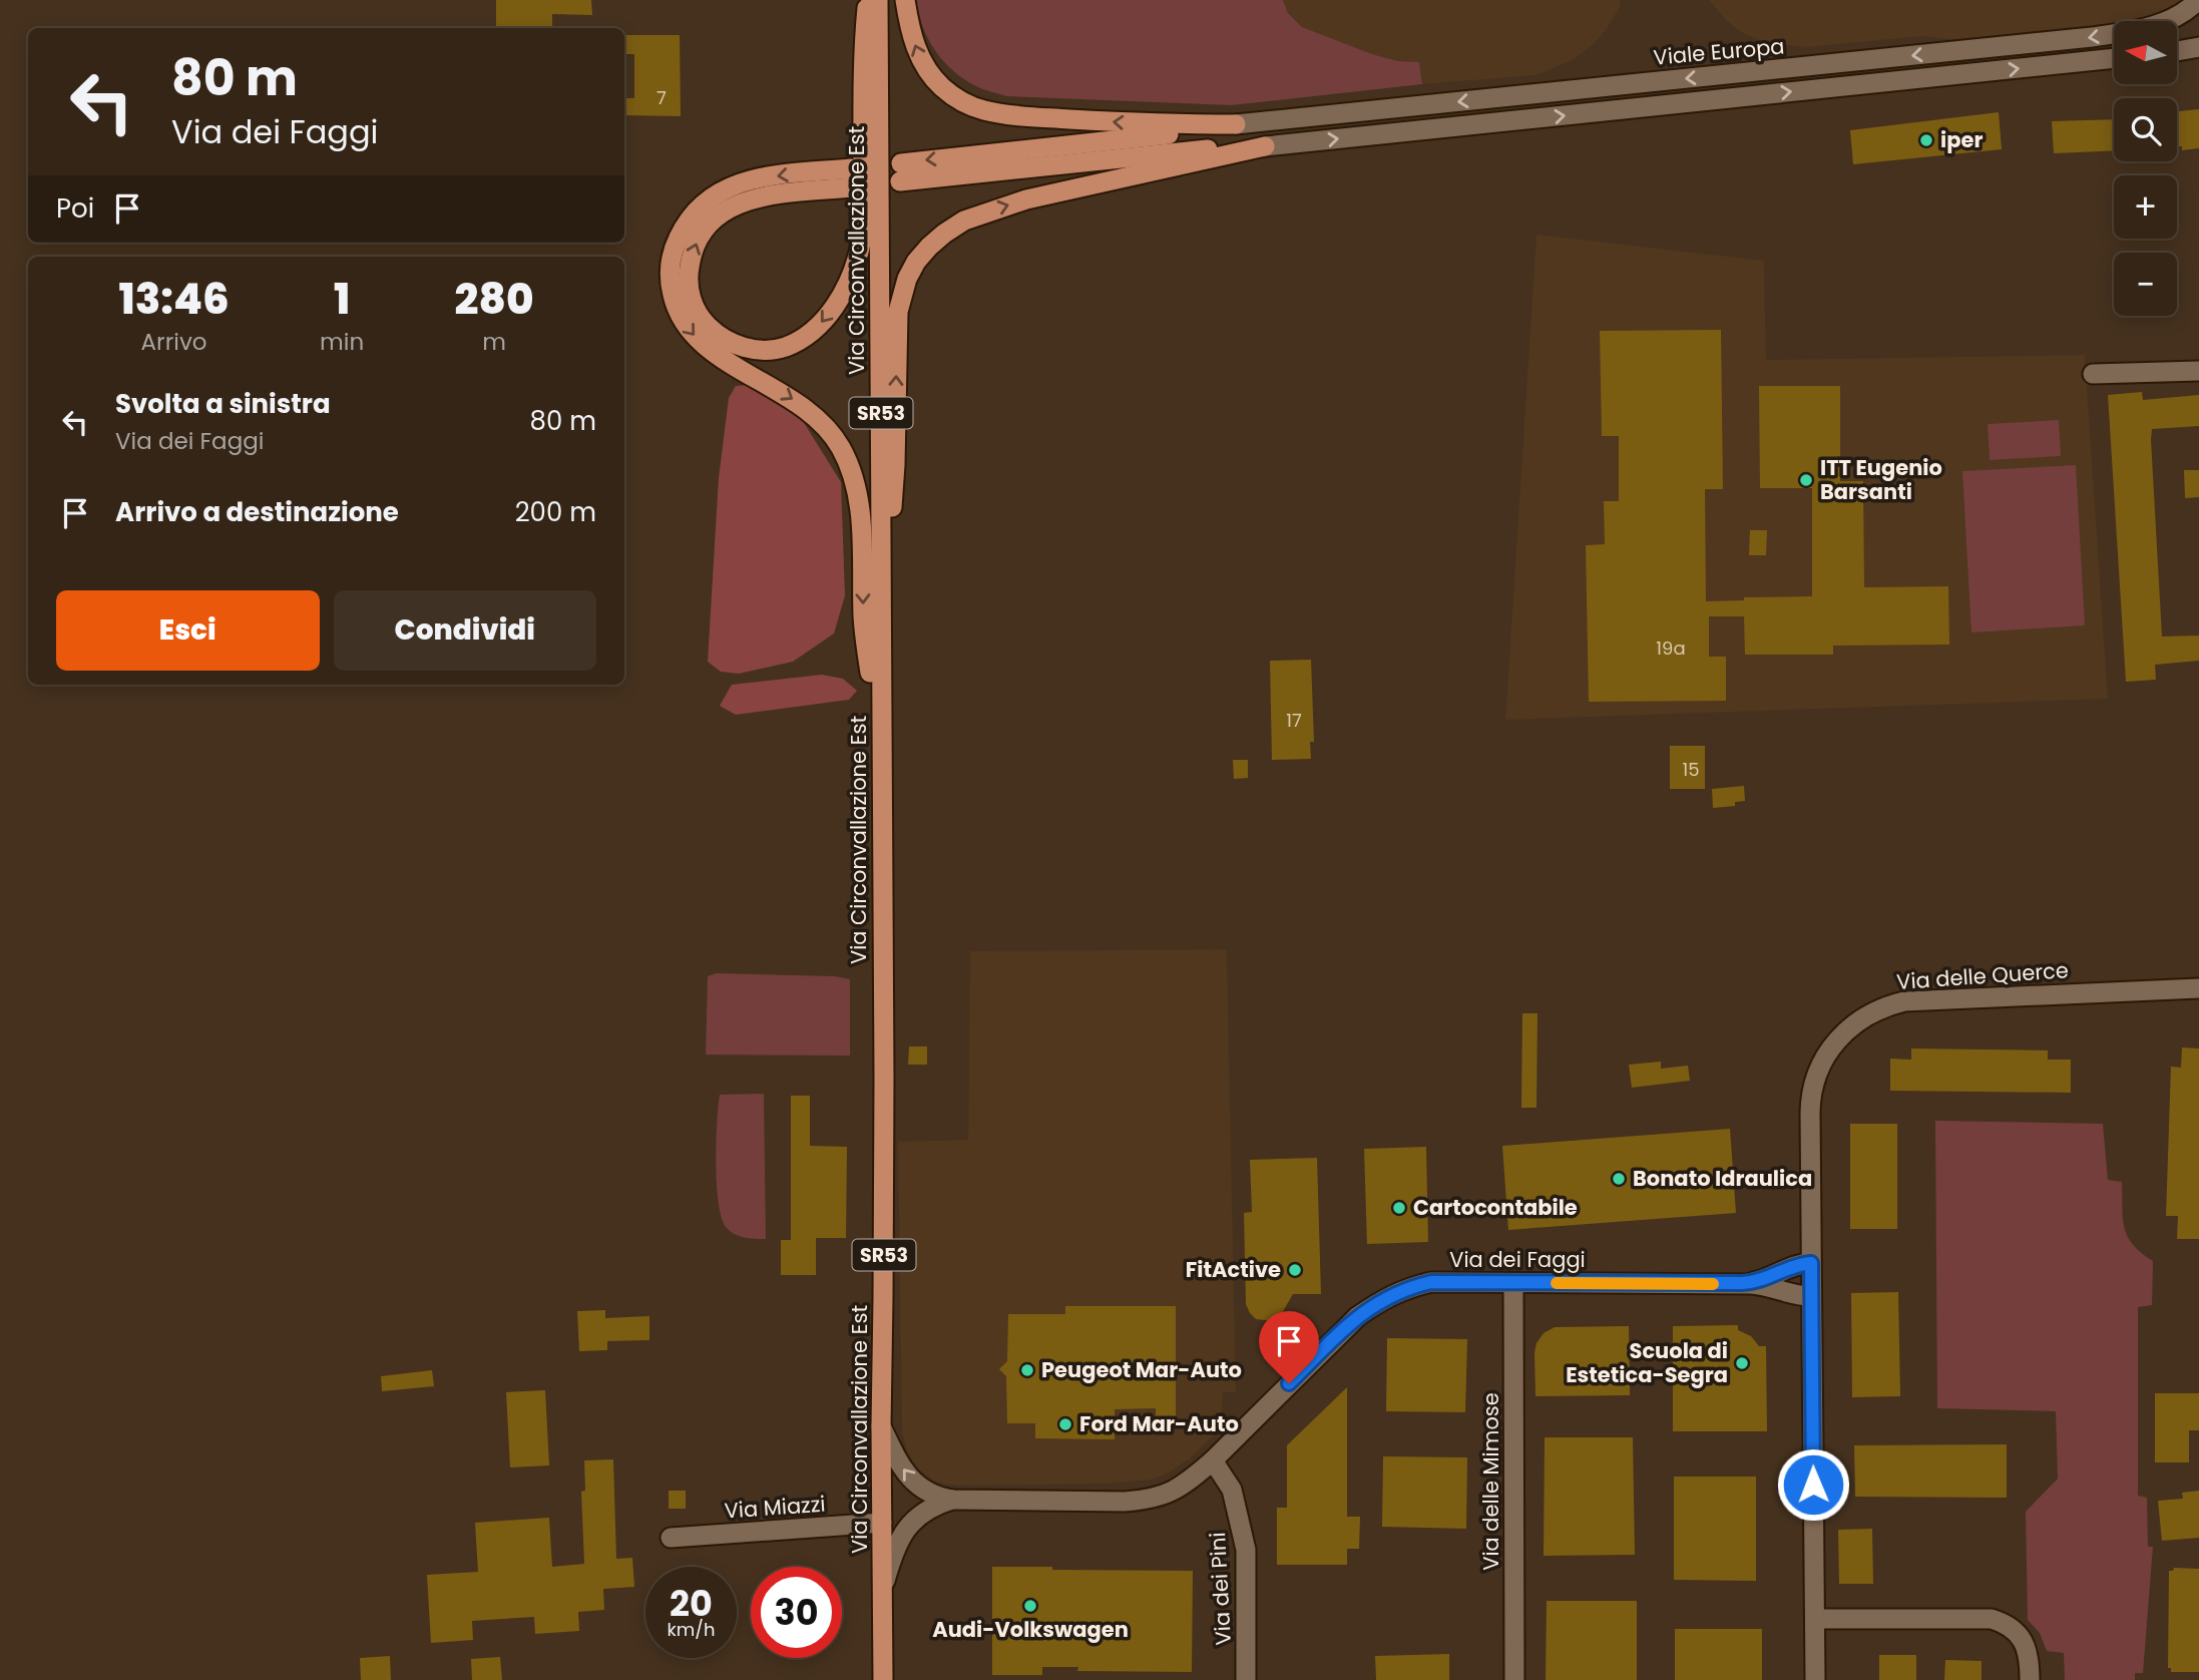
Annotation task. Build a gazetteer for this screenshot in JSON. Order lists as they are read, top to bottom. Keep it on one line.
{"streets":{"main road":["Via Circonvallazione Est","SR53"],"street":["Viale Europa","Via delle Querce","Via dei Faggi","Via delle Mimose","Via Miazzi","Via dei Pini"]},"crossings":[["Via Circonvallazione Est","Via dei Faggi"],["Via Circonvallazione Est","Via Miazzi"],["Via delle Querce","Via dei Faggi"],["Via dei Faggi","Via delle Mimose"],["Via dei Faggi","Via dei Pini"]],"places":["iper","ITT Eugenio Barsanti","Bonato Idraulica","Cartocontabile","FitActive","Scuola di Estetica-Segra","Peugeot Mar-Auto","Ford Mar-Auto","Audi-Volkswagen"],"house_numbers":["7","19a","17","15"],"north":"left","page":{"map_buttons":["+","−"],"turn":["80 m","Via dei Faggi"],"then":"Poi","eta":["13:46","Arrivo","1","min","280","m"],"list":[{"name":"Svolta a sinistra","note":"Via dei Faggi","value":"80 m"},{"name":"Arrivo a destinazione","value":"200 m"}],"buttons":["Esci","Condividi"],"speed":"20 km/h","limit":"30"}}
